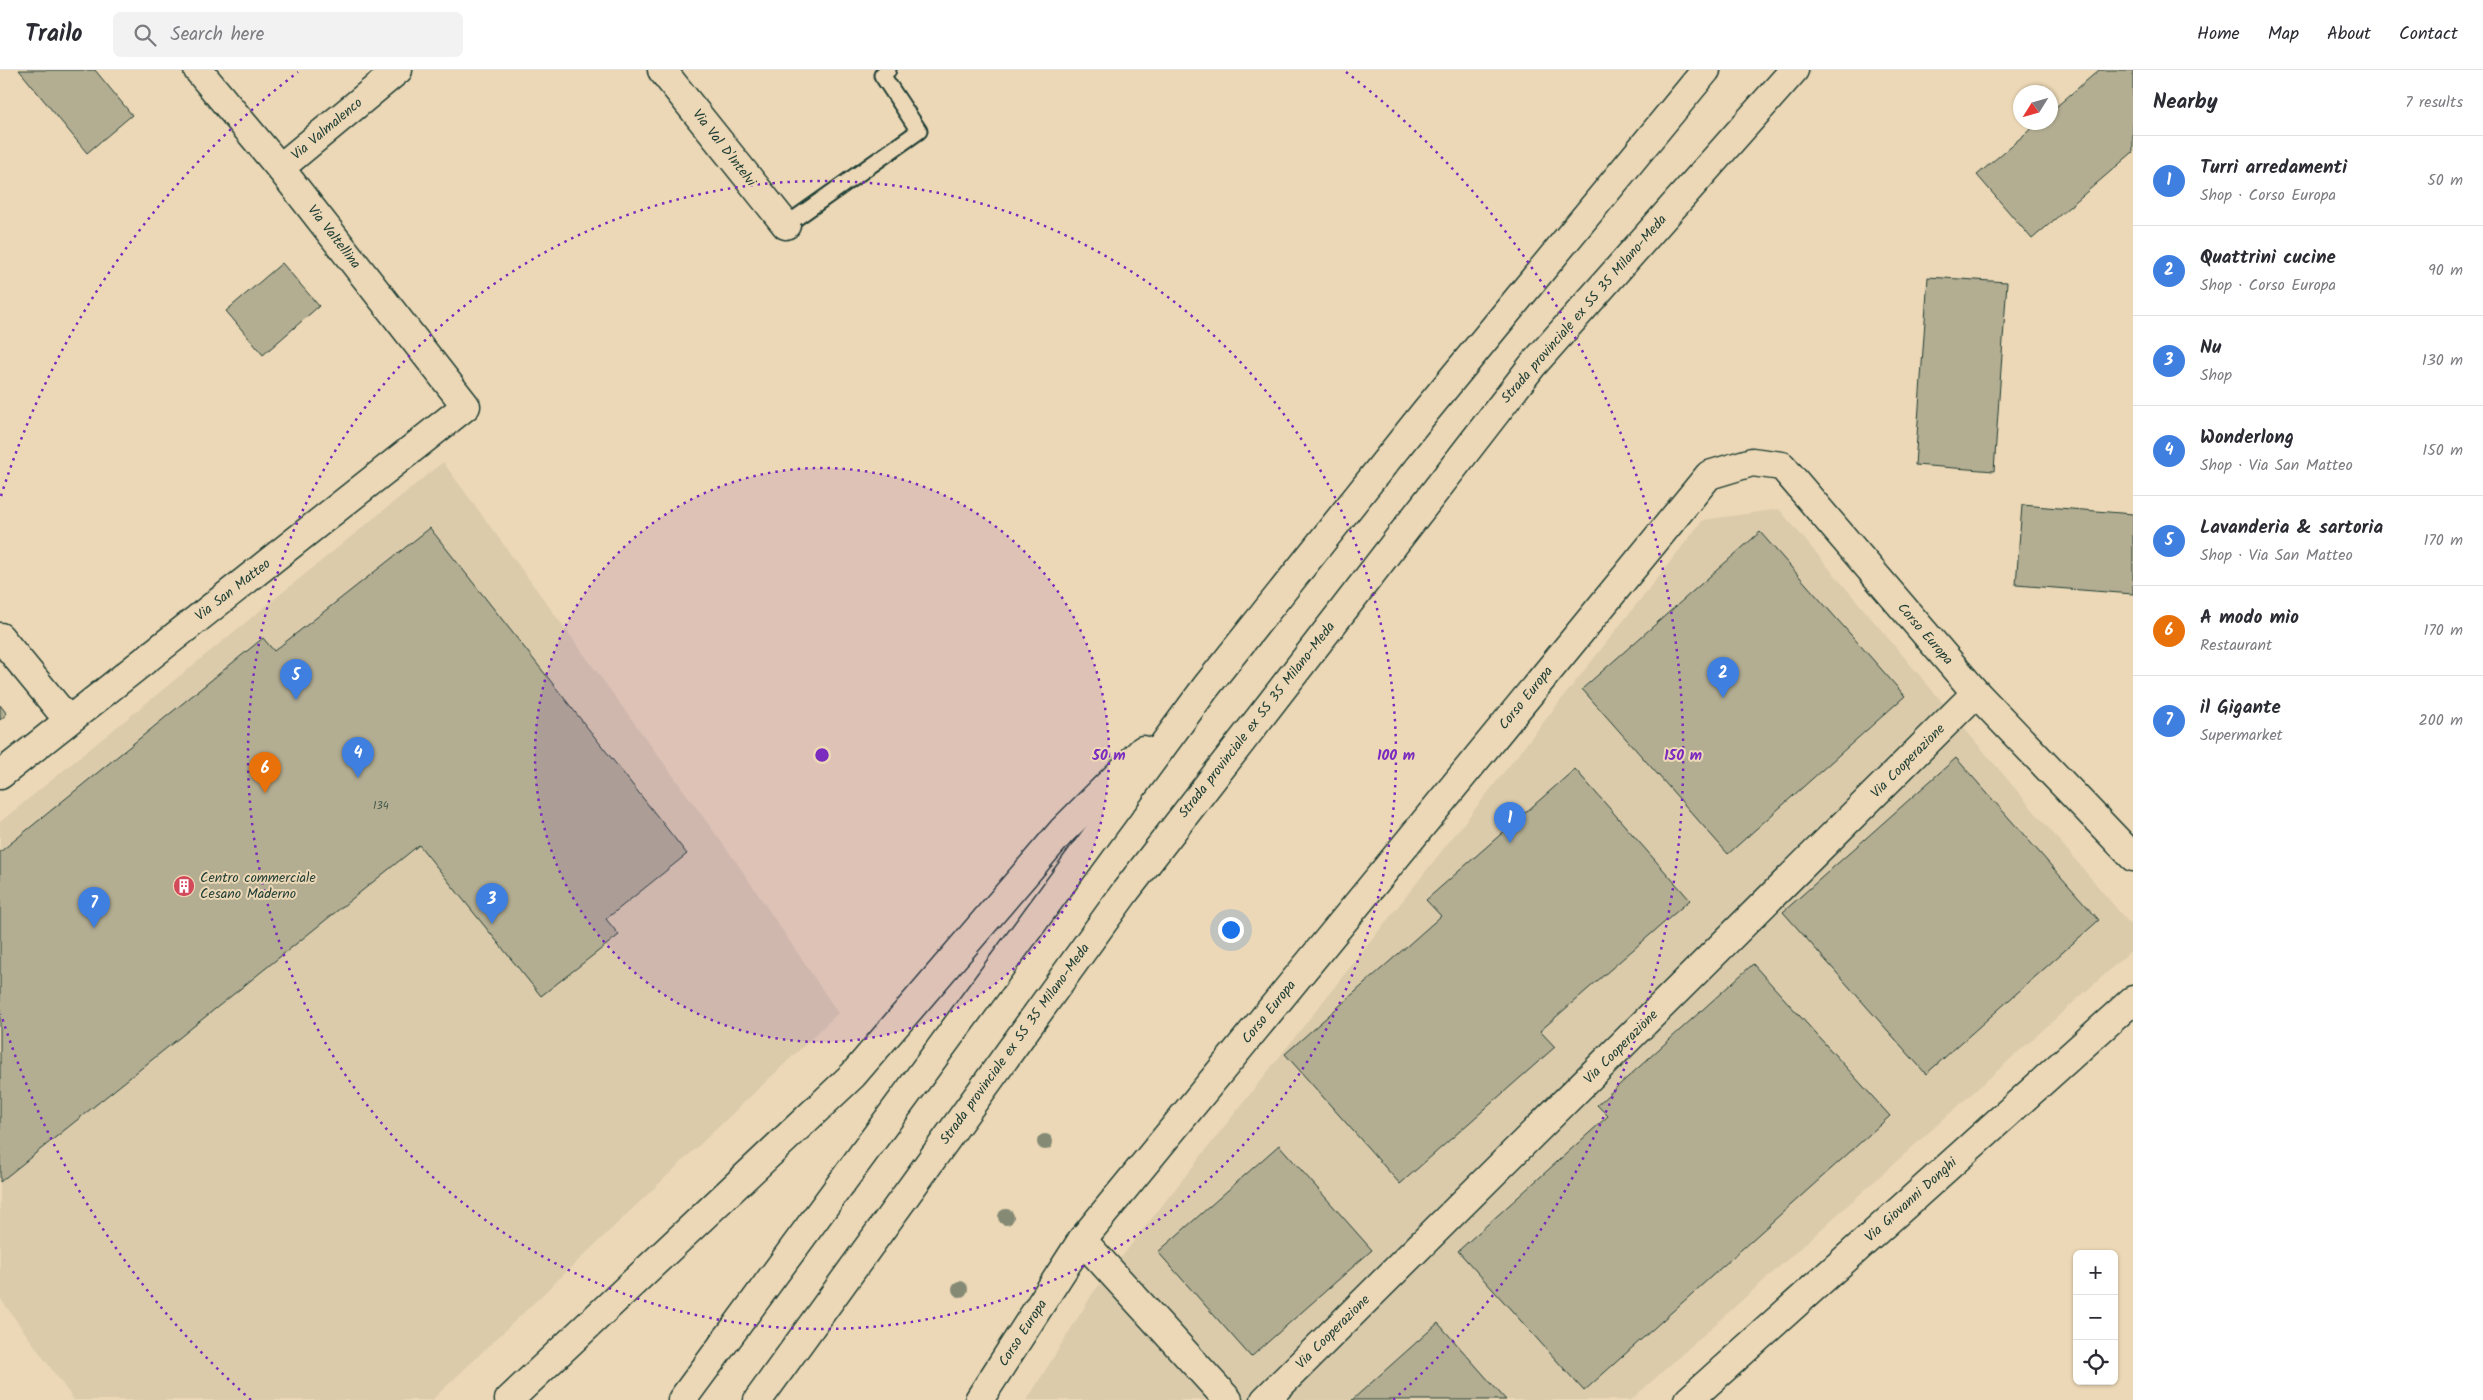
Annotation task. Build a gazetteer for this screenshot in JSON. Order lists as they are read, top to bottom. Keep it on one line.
{"streets":{"main road":["Via Valmalenco","Via Val D'Intelvi","Via Valtellina","Strada provinciale ex SS 35 Milano-Meda","Via San Matteo","Corso Europa","Via Cooperazione","Via Giovanni Donghi"]},"crossings":[["Via Valmalenco","Via Valtellina"],["Via Valtellina","Via San Matteo"],["Corso Europa","Via Cooperazione"]],"places":{"building":["Centro commerciale Cesano Maderno"]},"house_numbers":["134"],"north":"bottom left","page":{"header":"Trailo","search":"Search here","nav":["Home","Map","About","Contact"],"heading":["Nearby","7 results"],"list":[{"mark":"1","name":"Turri arredamenti","note":"Shop · Corso Europa","value":"50 m"},{"mark":"2","name":"Quattrini cucine","note":"Shop · Corso Europa","value":"90 m"},{"mark":"3","name":"Nu","note":"Shop","value":"130 m"},{"mark":"4","name":"Wonderlong","note":"Shop · Via San Matteo","value":"150 m"},{"mark":"5","name":"Lavanderia & sartoria","note":"Shop · Via San Matteo","value":"170 m"},{"mark":"6","name":"A modo mio","note":"Restaurant","value":"170 m"},{"mark":"7","name":"il Gigante","note":"Supermarket","value":"200 m"}],"pins":["2","5","4","6","1","3","7"],"map_buttons":["+","−"]},"rings":["50 m","100 m","150 m"]}
